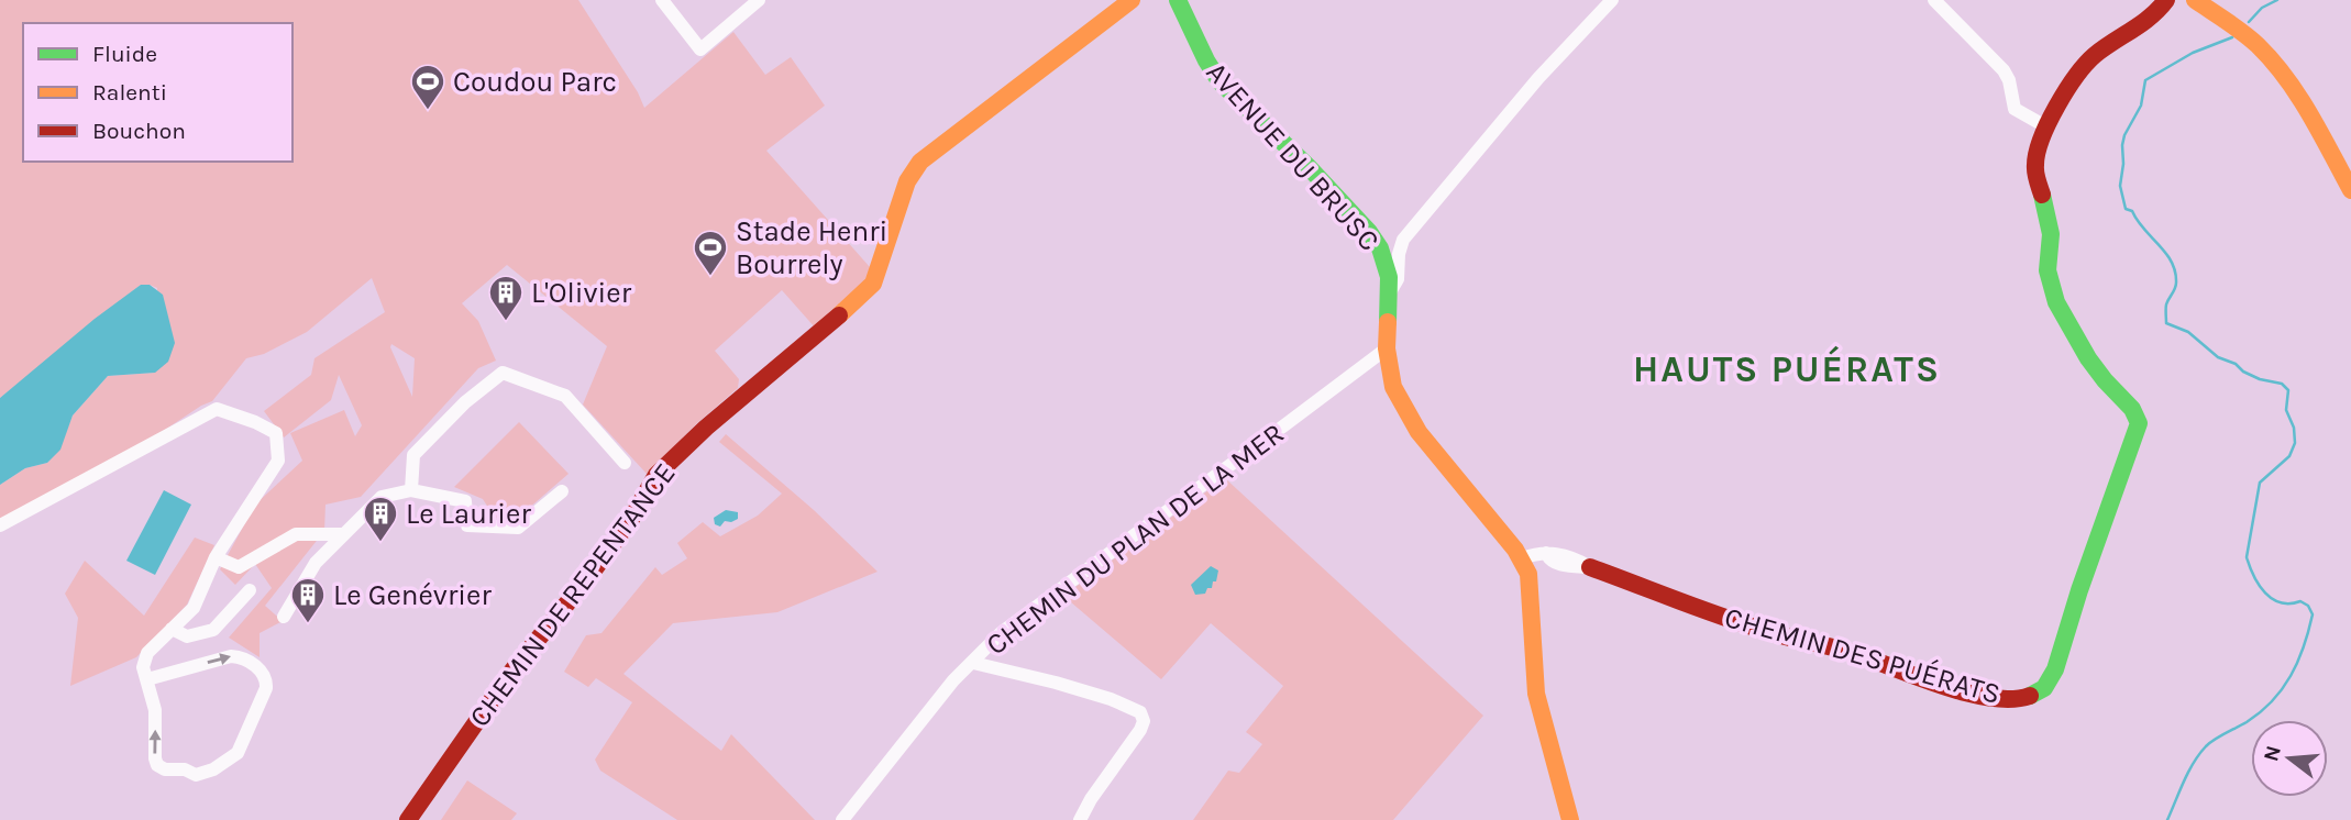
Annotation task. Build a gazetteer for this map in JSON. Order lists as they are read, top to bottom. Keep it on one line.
{"streets":{"street":["AVENUE DU BRUSC","CHEMIN DU PLAN DE LA MER","CHEMIN DE REPENTANCE","CHEMIN DES PUÉRATS"]},"crossings":[["AVENUE DU BRUSC","CHEMIN DU PLAN DE LA MER"],["AVENUE DU BRUSC","CHEMIN DES PUÉRATS"]],"districts":["HAUTS PUÉRATS"],"places":{"sports":["Coudou Parc","Stade Henri Bourrely"],"building":["L'Olivier","Le Laurier","Le Genévrier"]},"legend":["Fluide","Ralenti","Bouchon"],"north":"left"}
